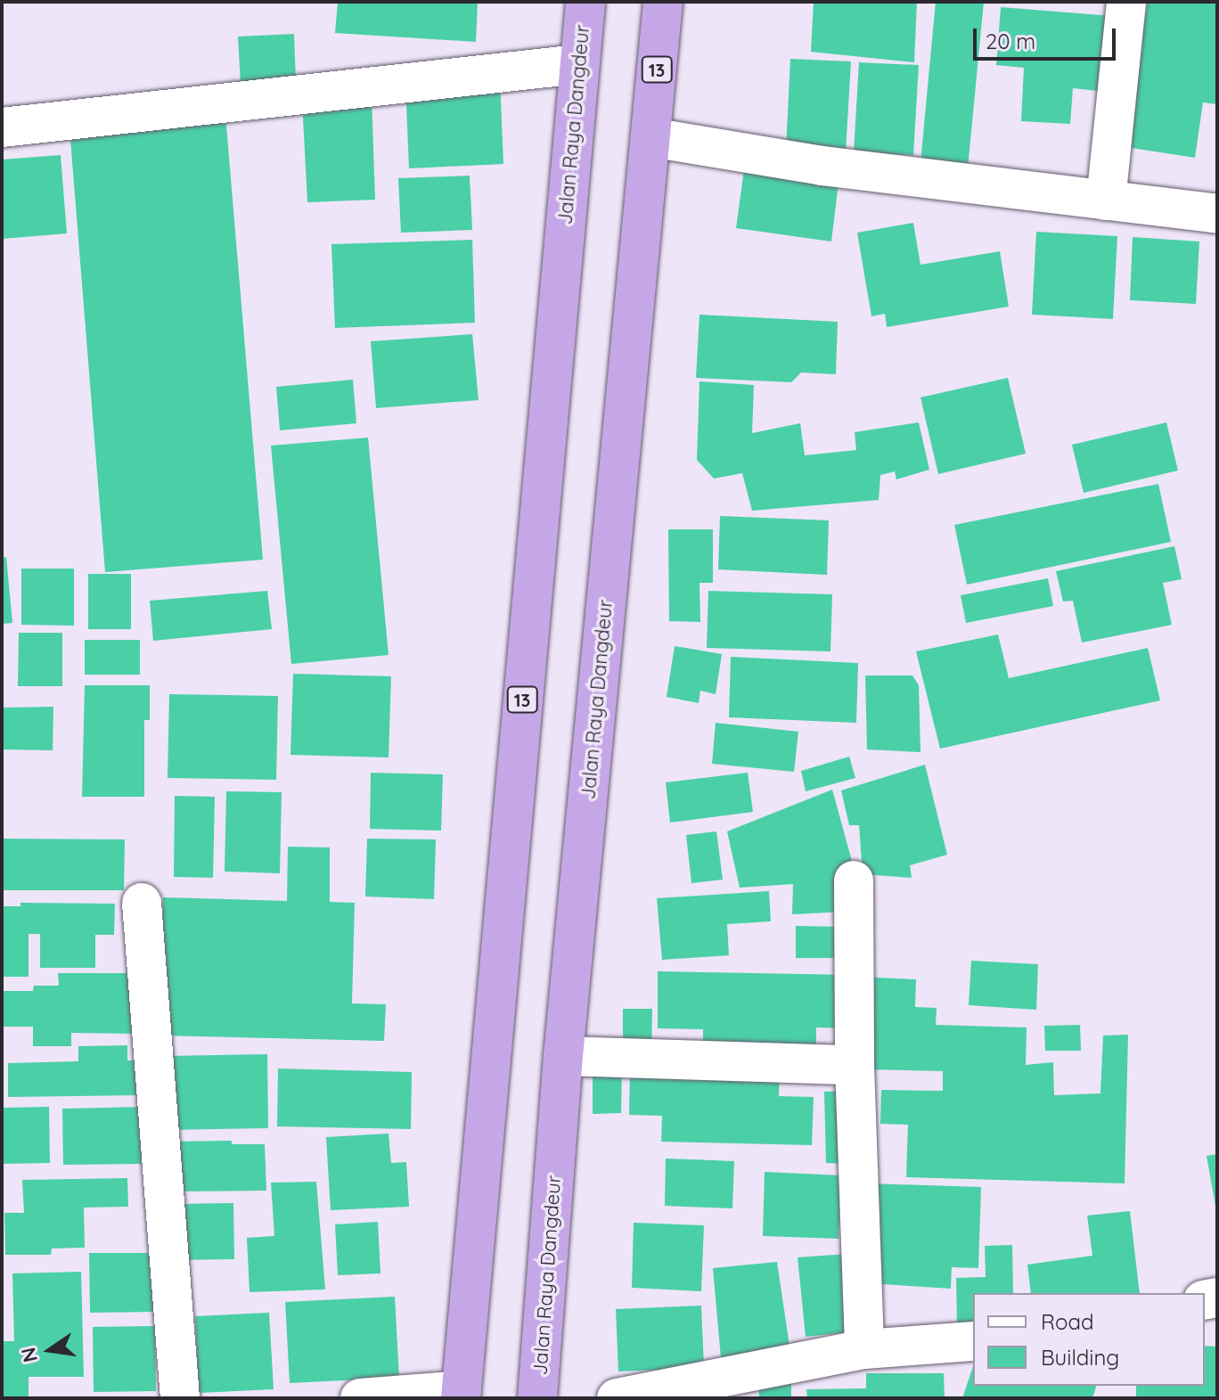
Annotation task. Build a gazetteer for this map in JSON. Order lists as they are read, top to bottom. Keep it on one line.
{"streets":{"highway":["13","Jalan Raya Dangdeur"]},"legend":["Road","Building"],"scale_bar":"20 m","north":"left"}
